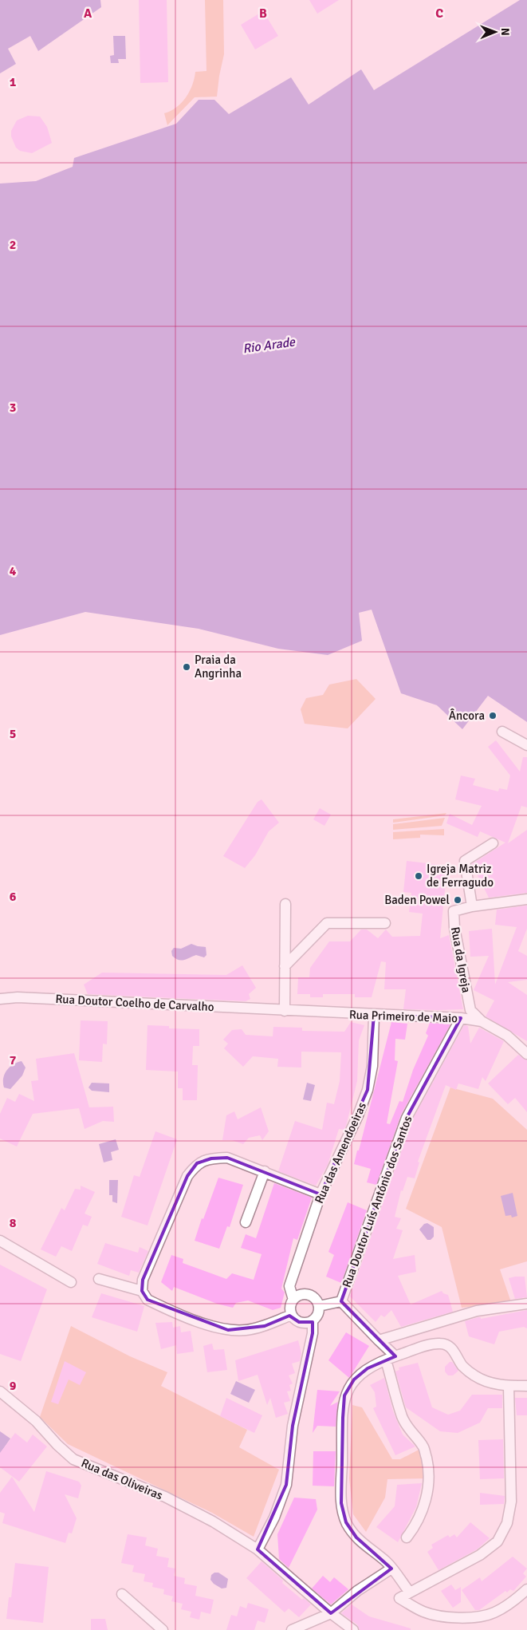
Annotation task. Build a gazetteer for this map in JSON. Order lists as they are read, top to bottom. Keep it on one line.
{"streets":{"street":["Rua da Igreja","Rua Doutor Coelho de Carvalho","Rua Primeiro de Maio","Rua das Amendoeiras","Rua Doutor Luís António dos Santos","Rua das Oliveiras"]},"crossings":[["Rua da Igreja","Rua Primeiro de Maio"],["Rua Doutor Coelho de Carvalho","Rua Primeiro de Maio"],["Rua Primeiro de Maio","Rua das Amendoeiras"],["Rua Primeiro de Maio","Rua Doutor Luís António dos Santos"]],"water":["Rio Arade"],"places":["Praia da Angrinha","Âncora","Igreja Matriz de Ferragudo","Baden Powel"],"north":"right","grid":{"columns":["A","B","C"],"rows":["1","2","3","4","5","6","7","8","9"]}}
